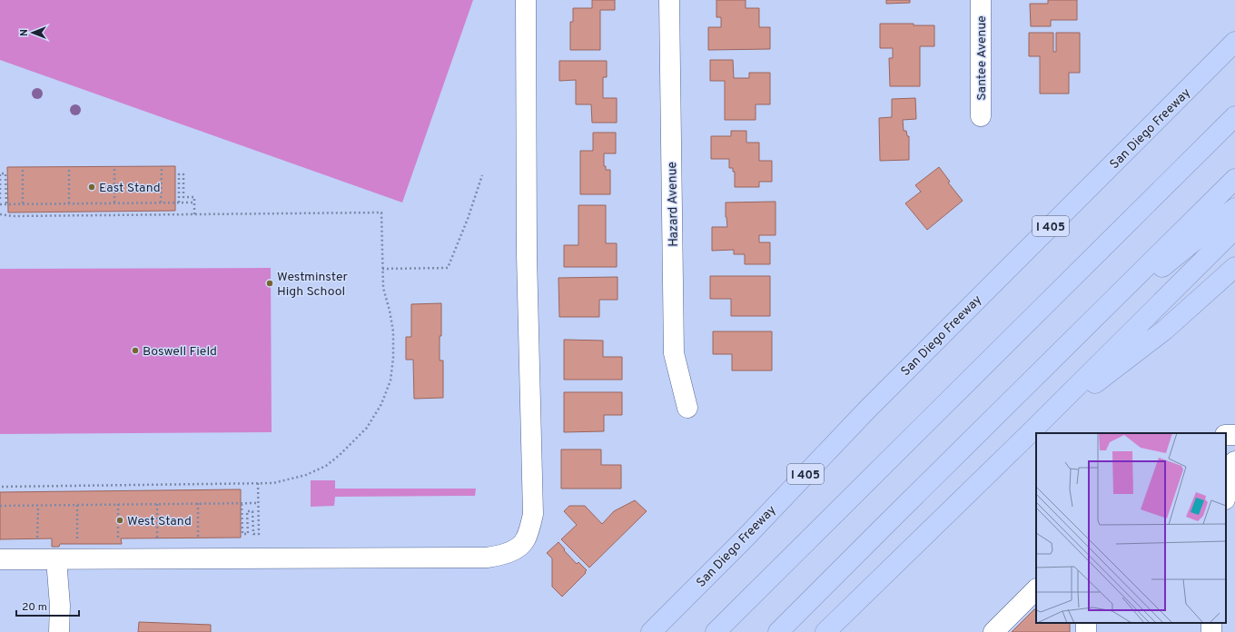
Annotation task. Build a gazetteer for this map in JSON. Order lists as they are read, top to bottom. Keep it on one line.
{"streets":{"highway":["San Diego Freeway","I 405"],"street":["Santee Avenue","Hazard Avenue"]},"places":["East Stand","Westminster High School","Boswell Field","West Stand"],"scale_bar":"20 m","north":"left"}
